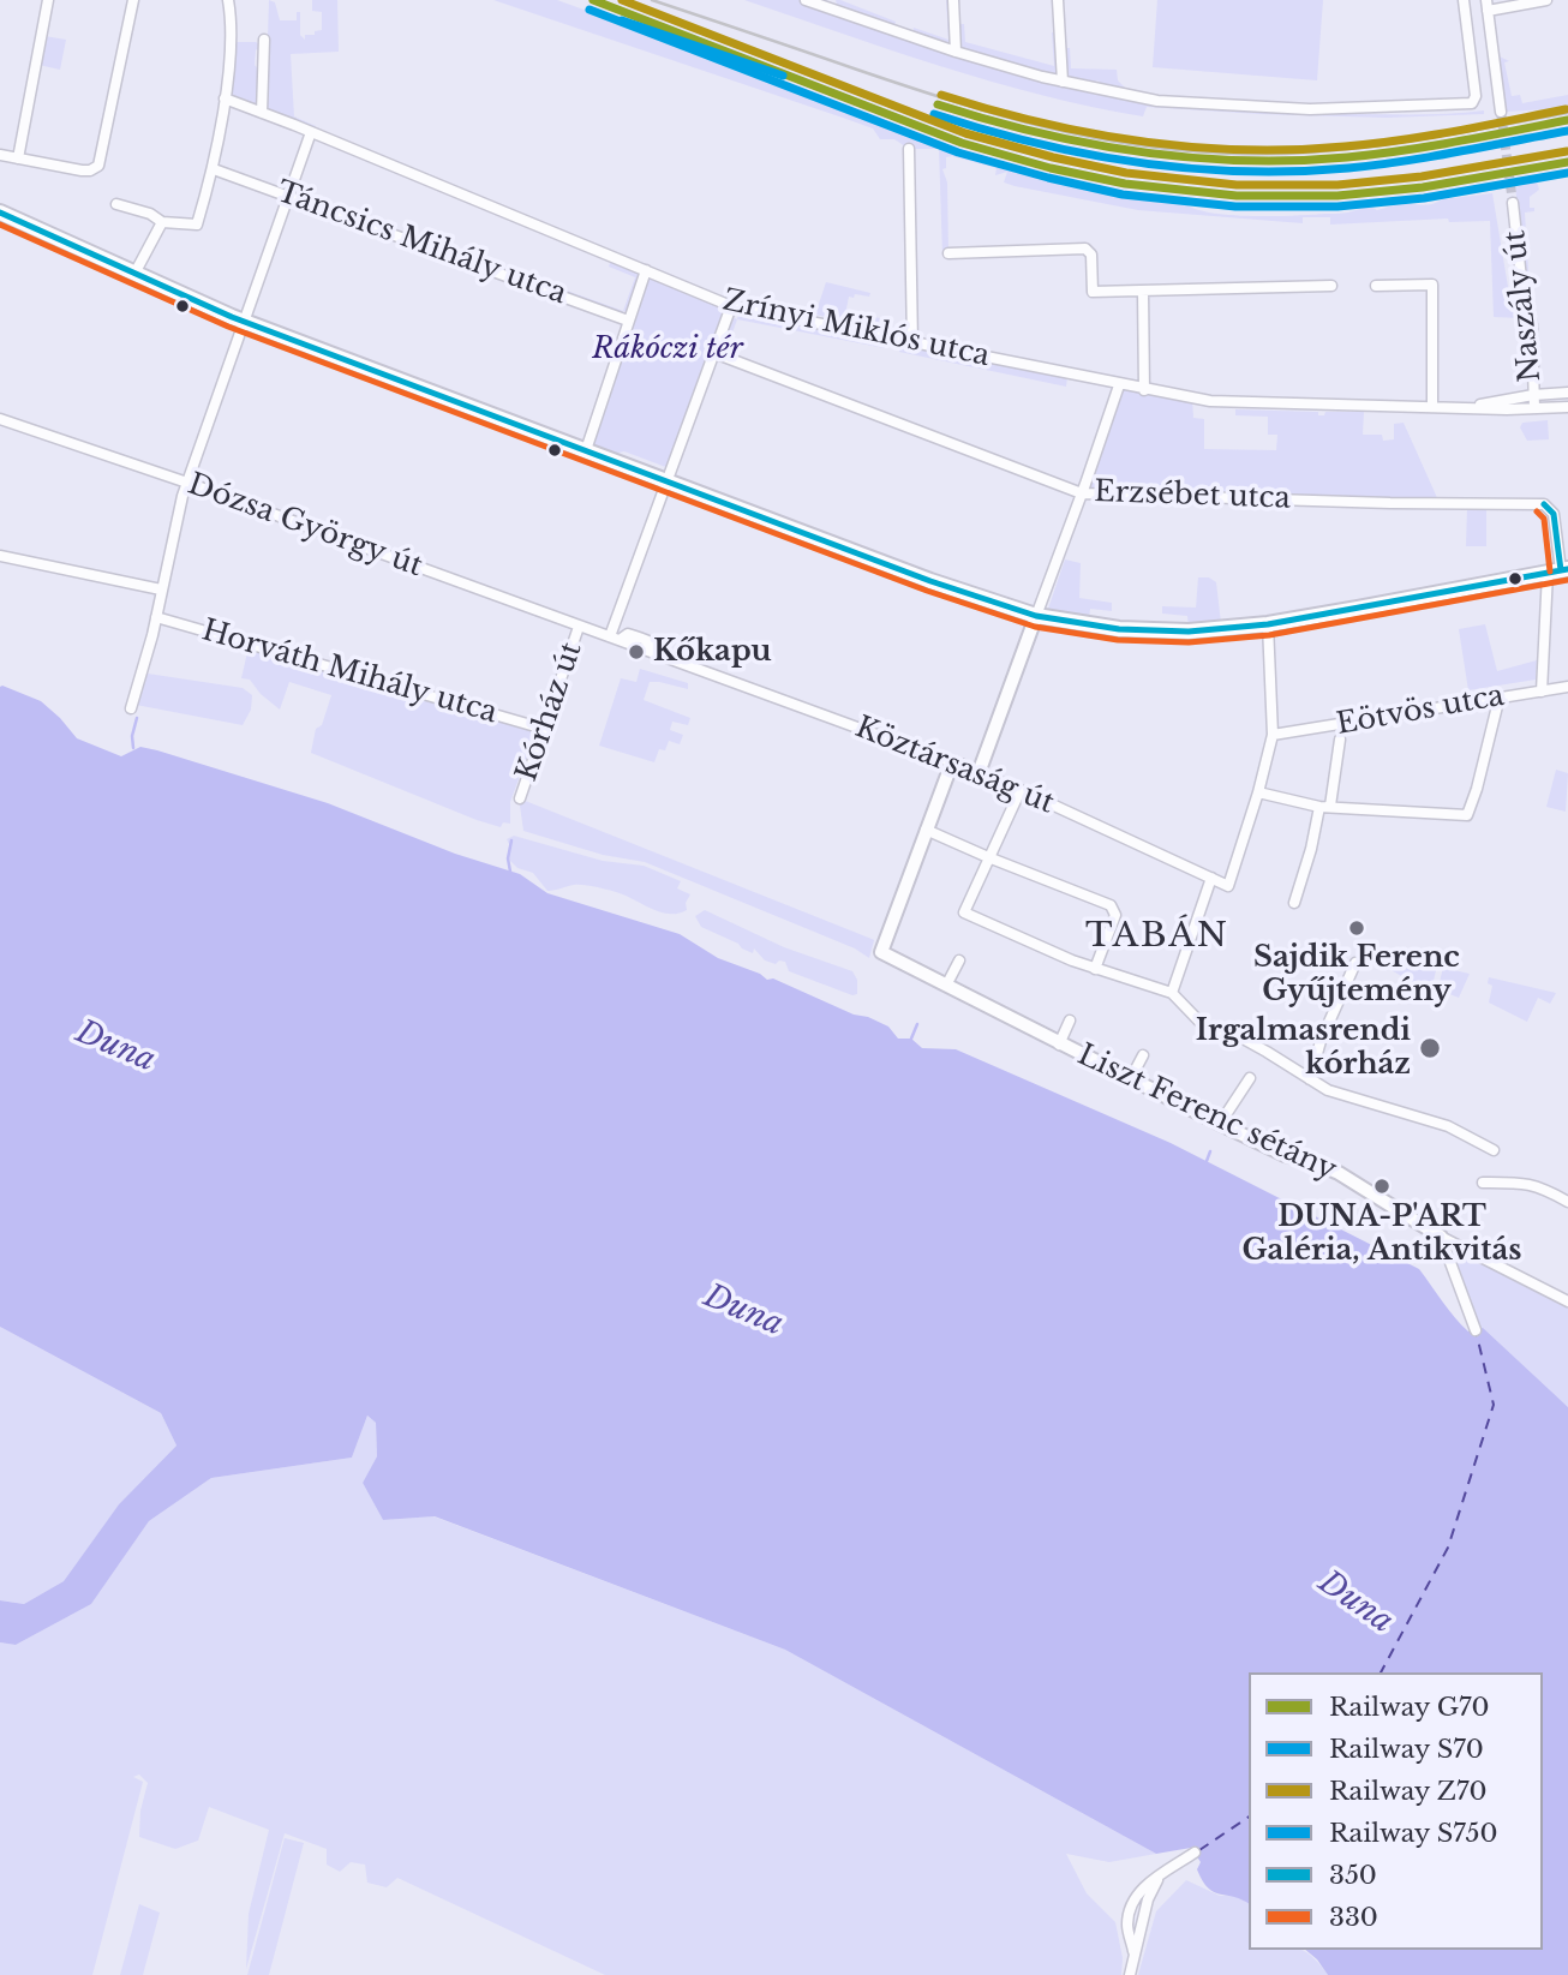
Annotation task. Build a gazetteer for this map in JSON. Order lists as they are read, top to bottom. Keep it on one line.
{"streets":{"street":["Táncsics Mihály utca","Naszály út","Zrínyi Miklós utca","Erzsébet utca","Dózsa György út","Horváth Mihály utca","Eötvös utca","Kórház út","Köztársaság út","Liszt Ferenc sétány"]},"crossings":[["Naszály út","Zrínyi Miklós utca"],["Dózsa György út","Kórház út"],["Dózsa György út","Köztársaság út"],["Horváth Mihály utca","Kórház út"]],"districts":["TABÁN"],"water":["Duna"],"parks":["Rákóczi tér"],"places":["Kőkapu","Sajdik Ferenc Gyűjtemény","Irgalmasrendi kórház","DUNA-P'ART Galéria, Antikvitás"],"lines":["rail line G70","rail line Z70","rail line S70","rail line S750","transit line 350","transit line 330"],"legend":["Railway G70","Railway S70","Railway Z70","Railway S750","350","330"]}
